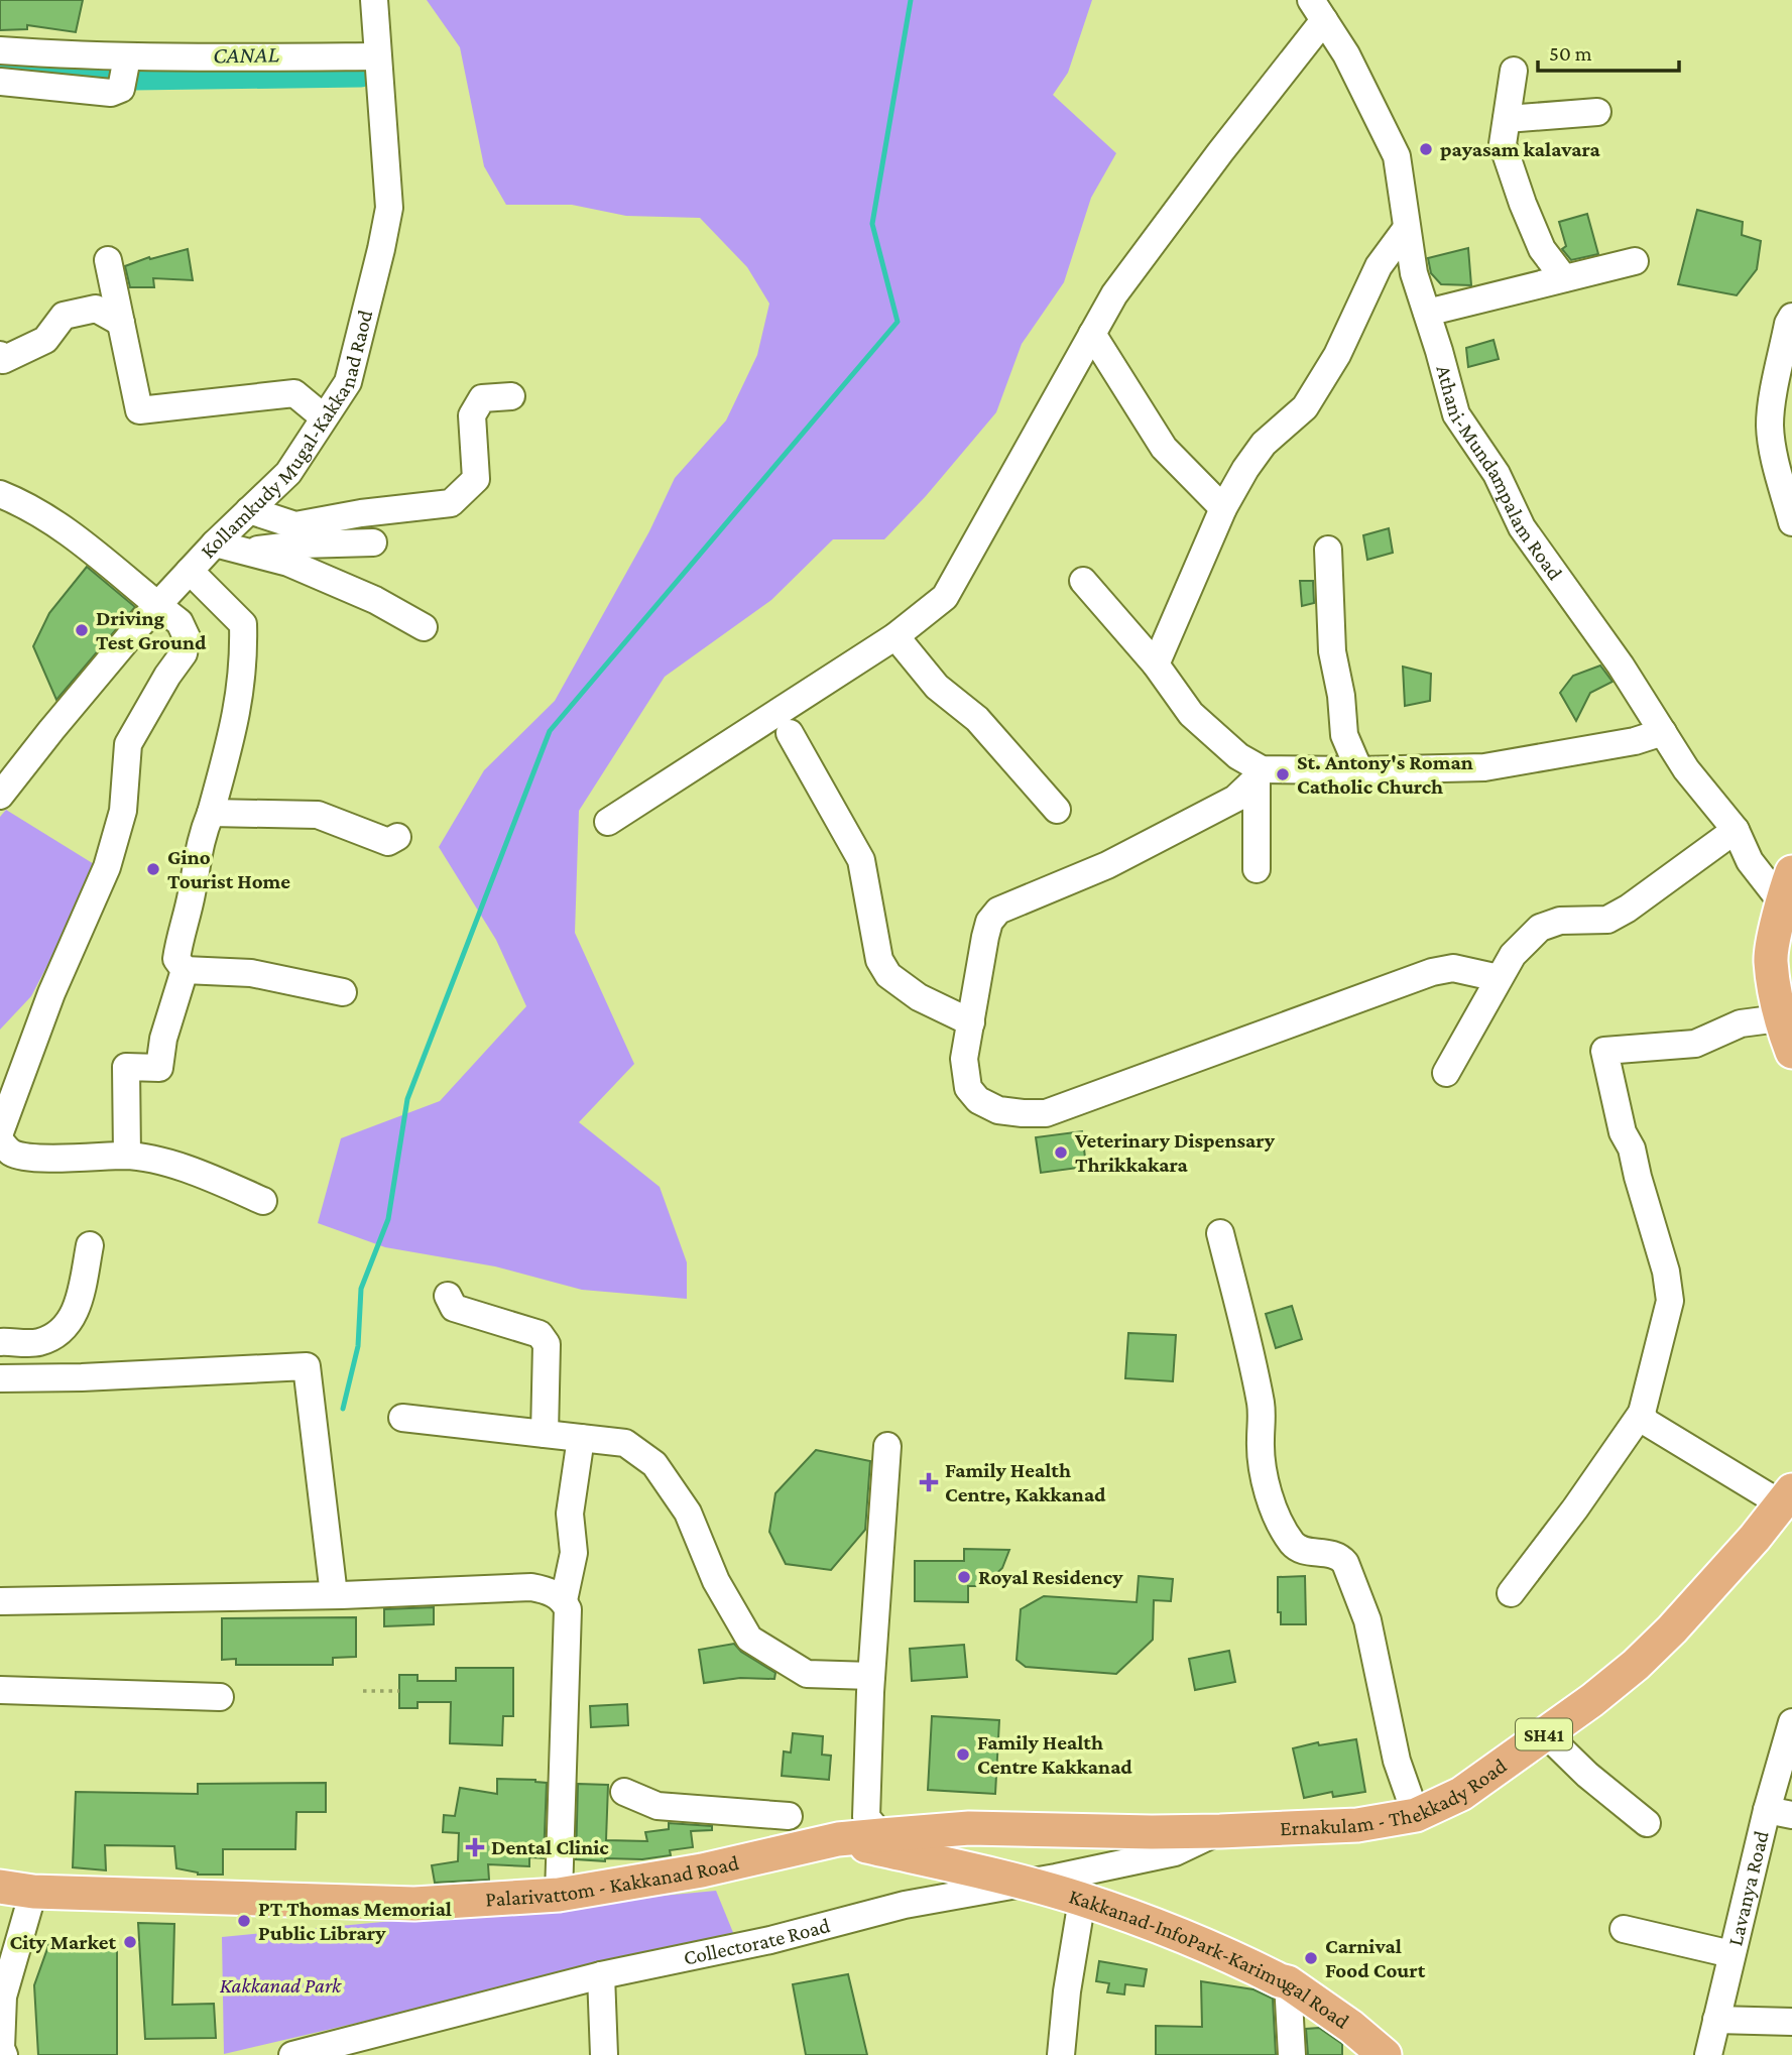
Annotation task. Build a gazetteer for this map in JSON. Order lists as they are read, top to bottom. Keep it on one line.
{"streets":{"main road":["SH41","Ernakulam - Thekkady Road","Palarivattom - Kakkanad Road","Kakkanad-InfoPark-Karimugal Road"],"street":["Kollamkudy Mugal-Kakkanad Raod","Athani-Mundampalam Road","Lavanya Road","Collectorate Road"]},"crossings":[["Ernakulam - Thekkady Road","Palarivattom - Kakkanad Road"],["Ernakulam - Thekkady Road","Collectorate Road"],["Palarivattom - Kakkanad Road","Collectorate Road"],["Palarivattom - Kakkanad Road","Kakkanad-InfoPark-Karimugal Road"],["Collectorate Road","Kakkanad-InfoPark-Karimugal Road"]],"water":["CANAL"],"parks":["Kakkanad Park"],"places":{"other":["payasam kalavara","Driving Test Ground","St. Antony's Roman Catholic Church","Gino Tourist Home","Veterinary Dispensary Thrikkakara","Royal Residency","Family Health Centre Kakkanad","PT Thomas Memorial Public Library","City Market","Carnival Food Court"],"health":["Family Health Centre, Kakkanad","Dental Clinic"]},"scale_bar":"50 m"}
